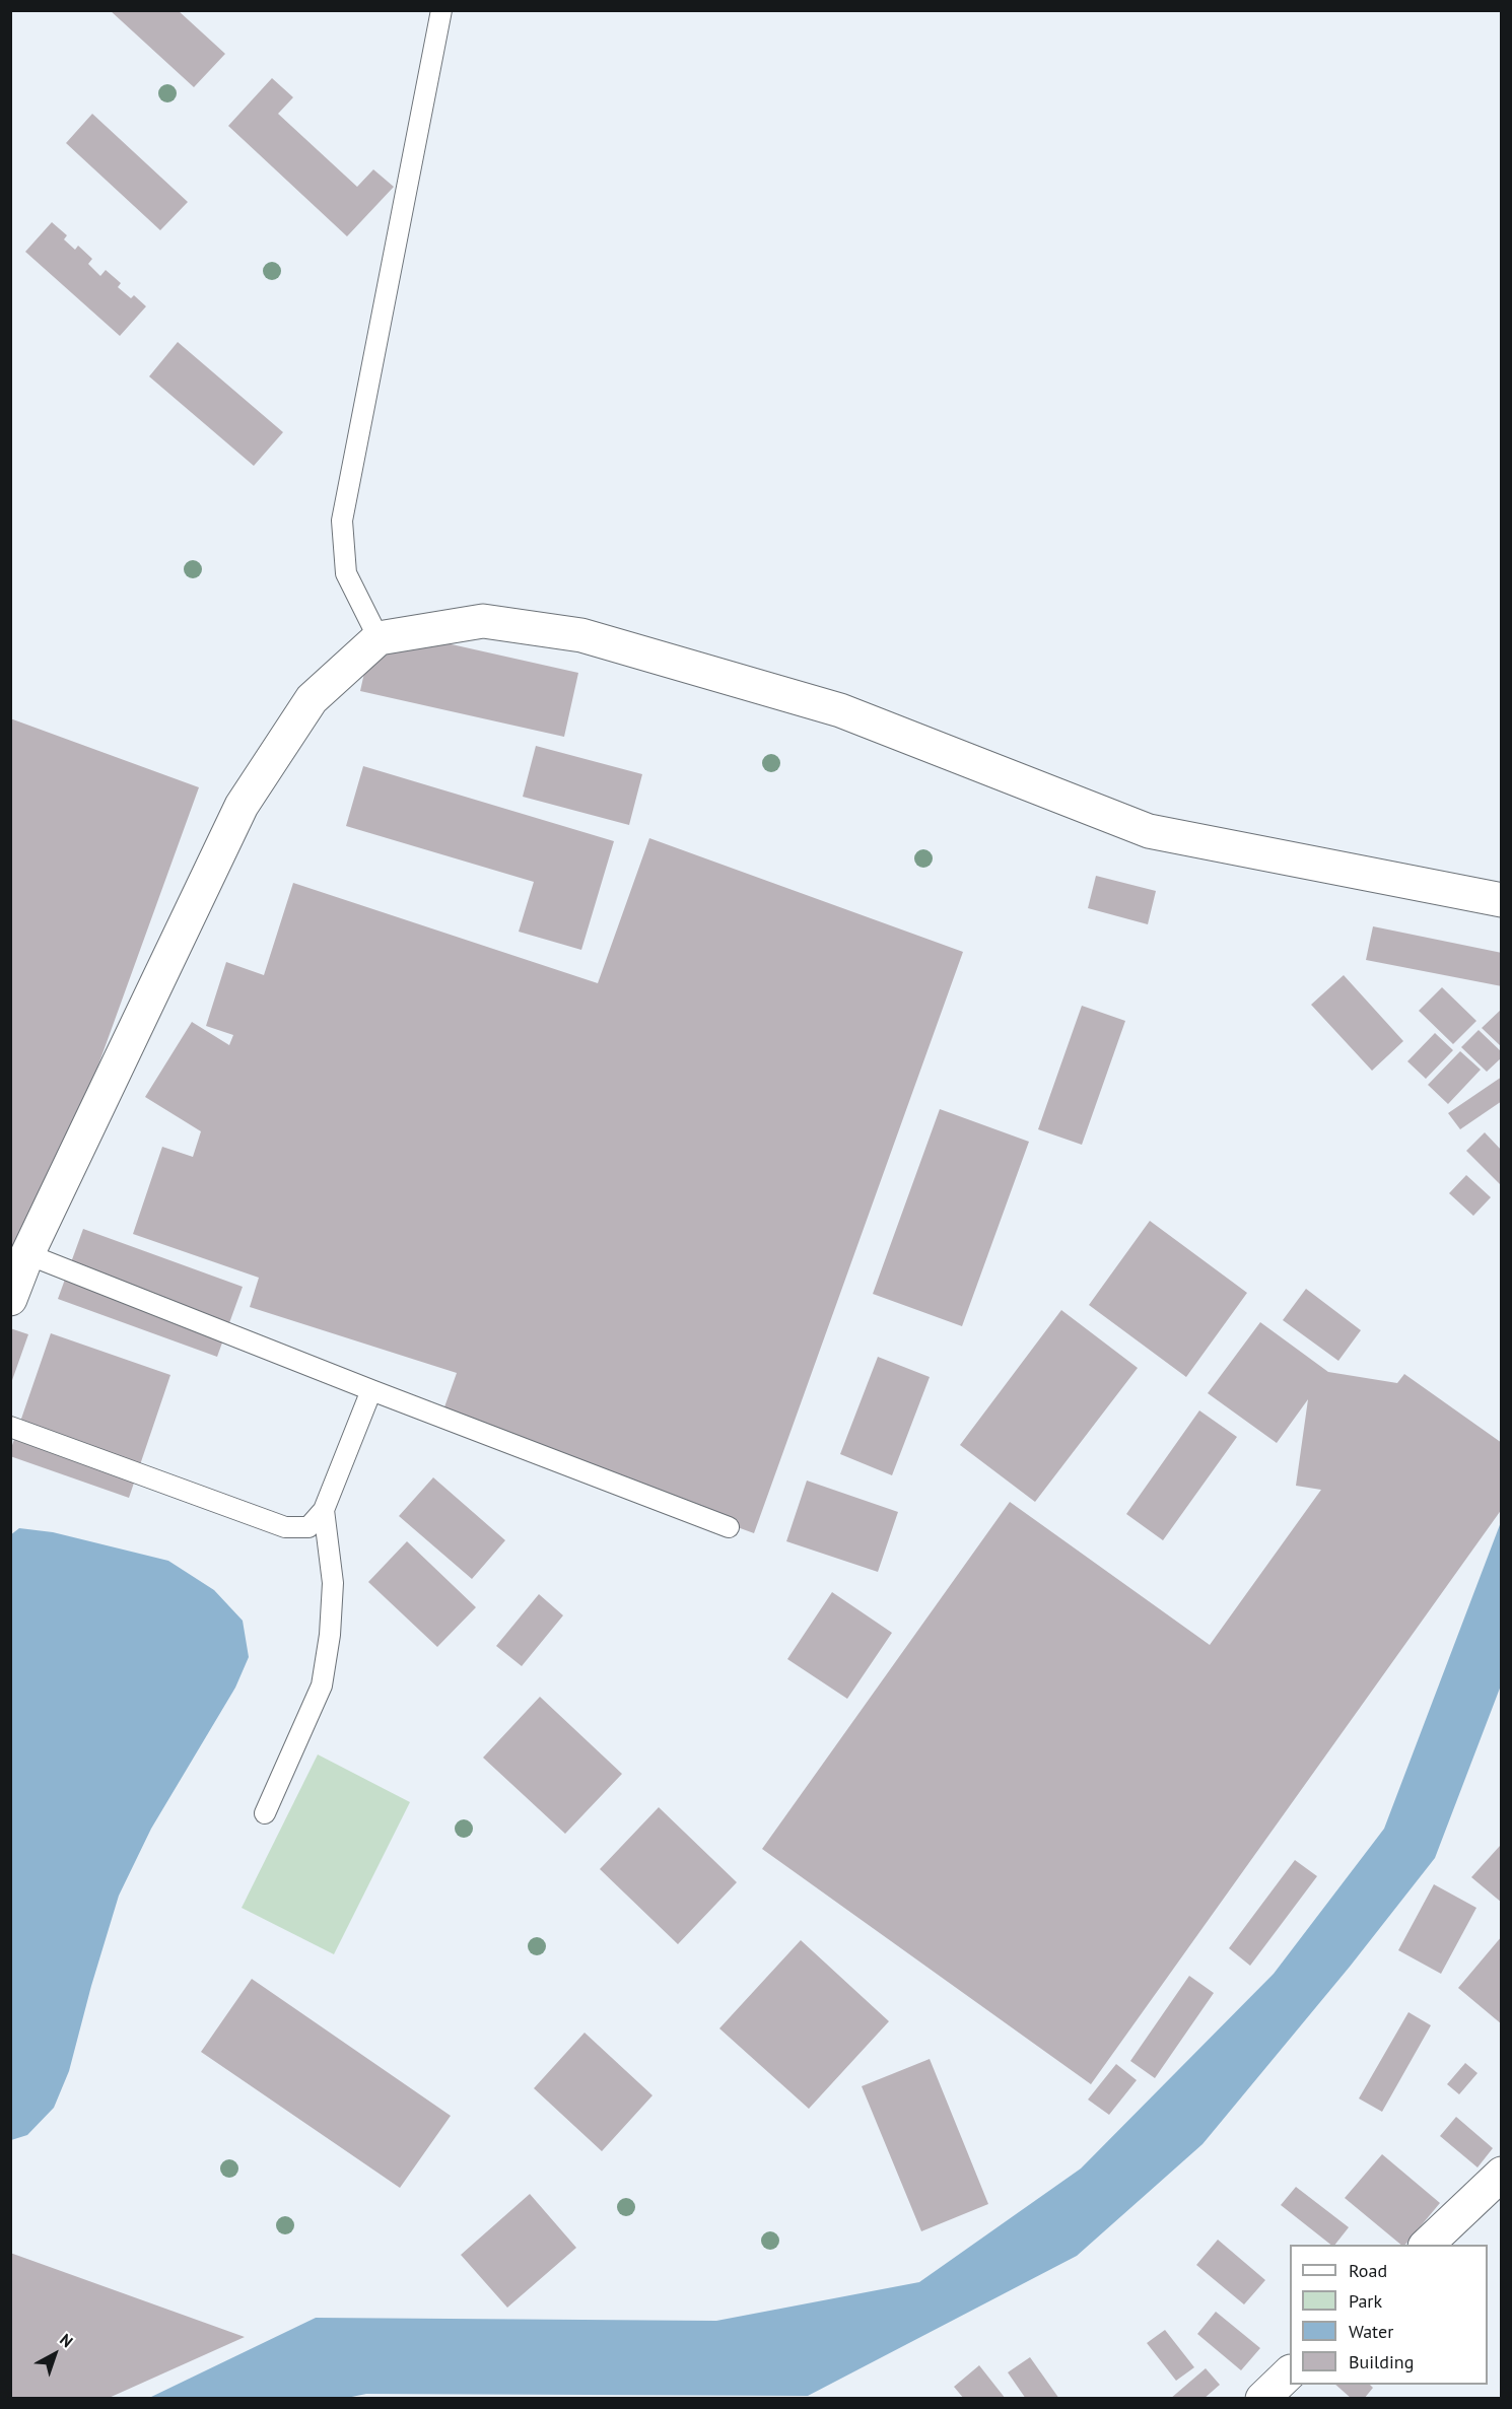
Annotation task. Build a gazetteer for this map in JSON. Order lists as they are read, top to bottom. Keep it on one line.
{"legend":["Road","Park","Water","Building"],"north":"top right"}
